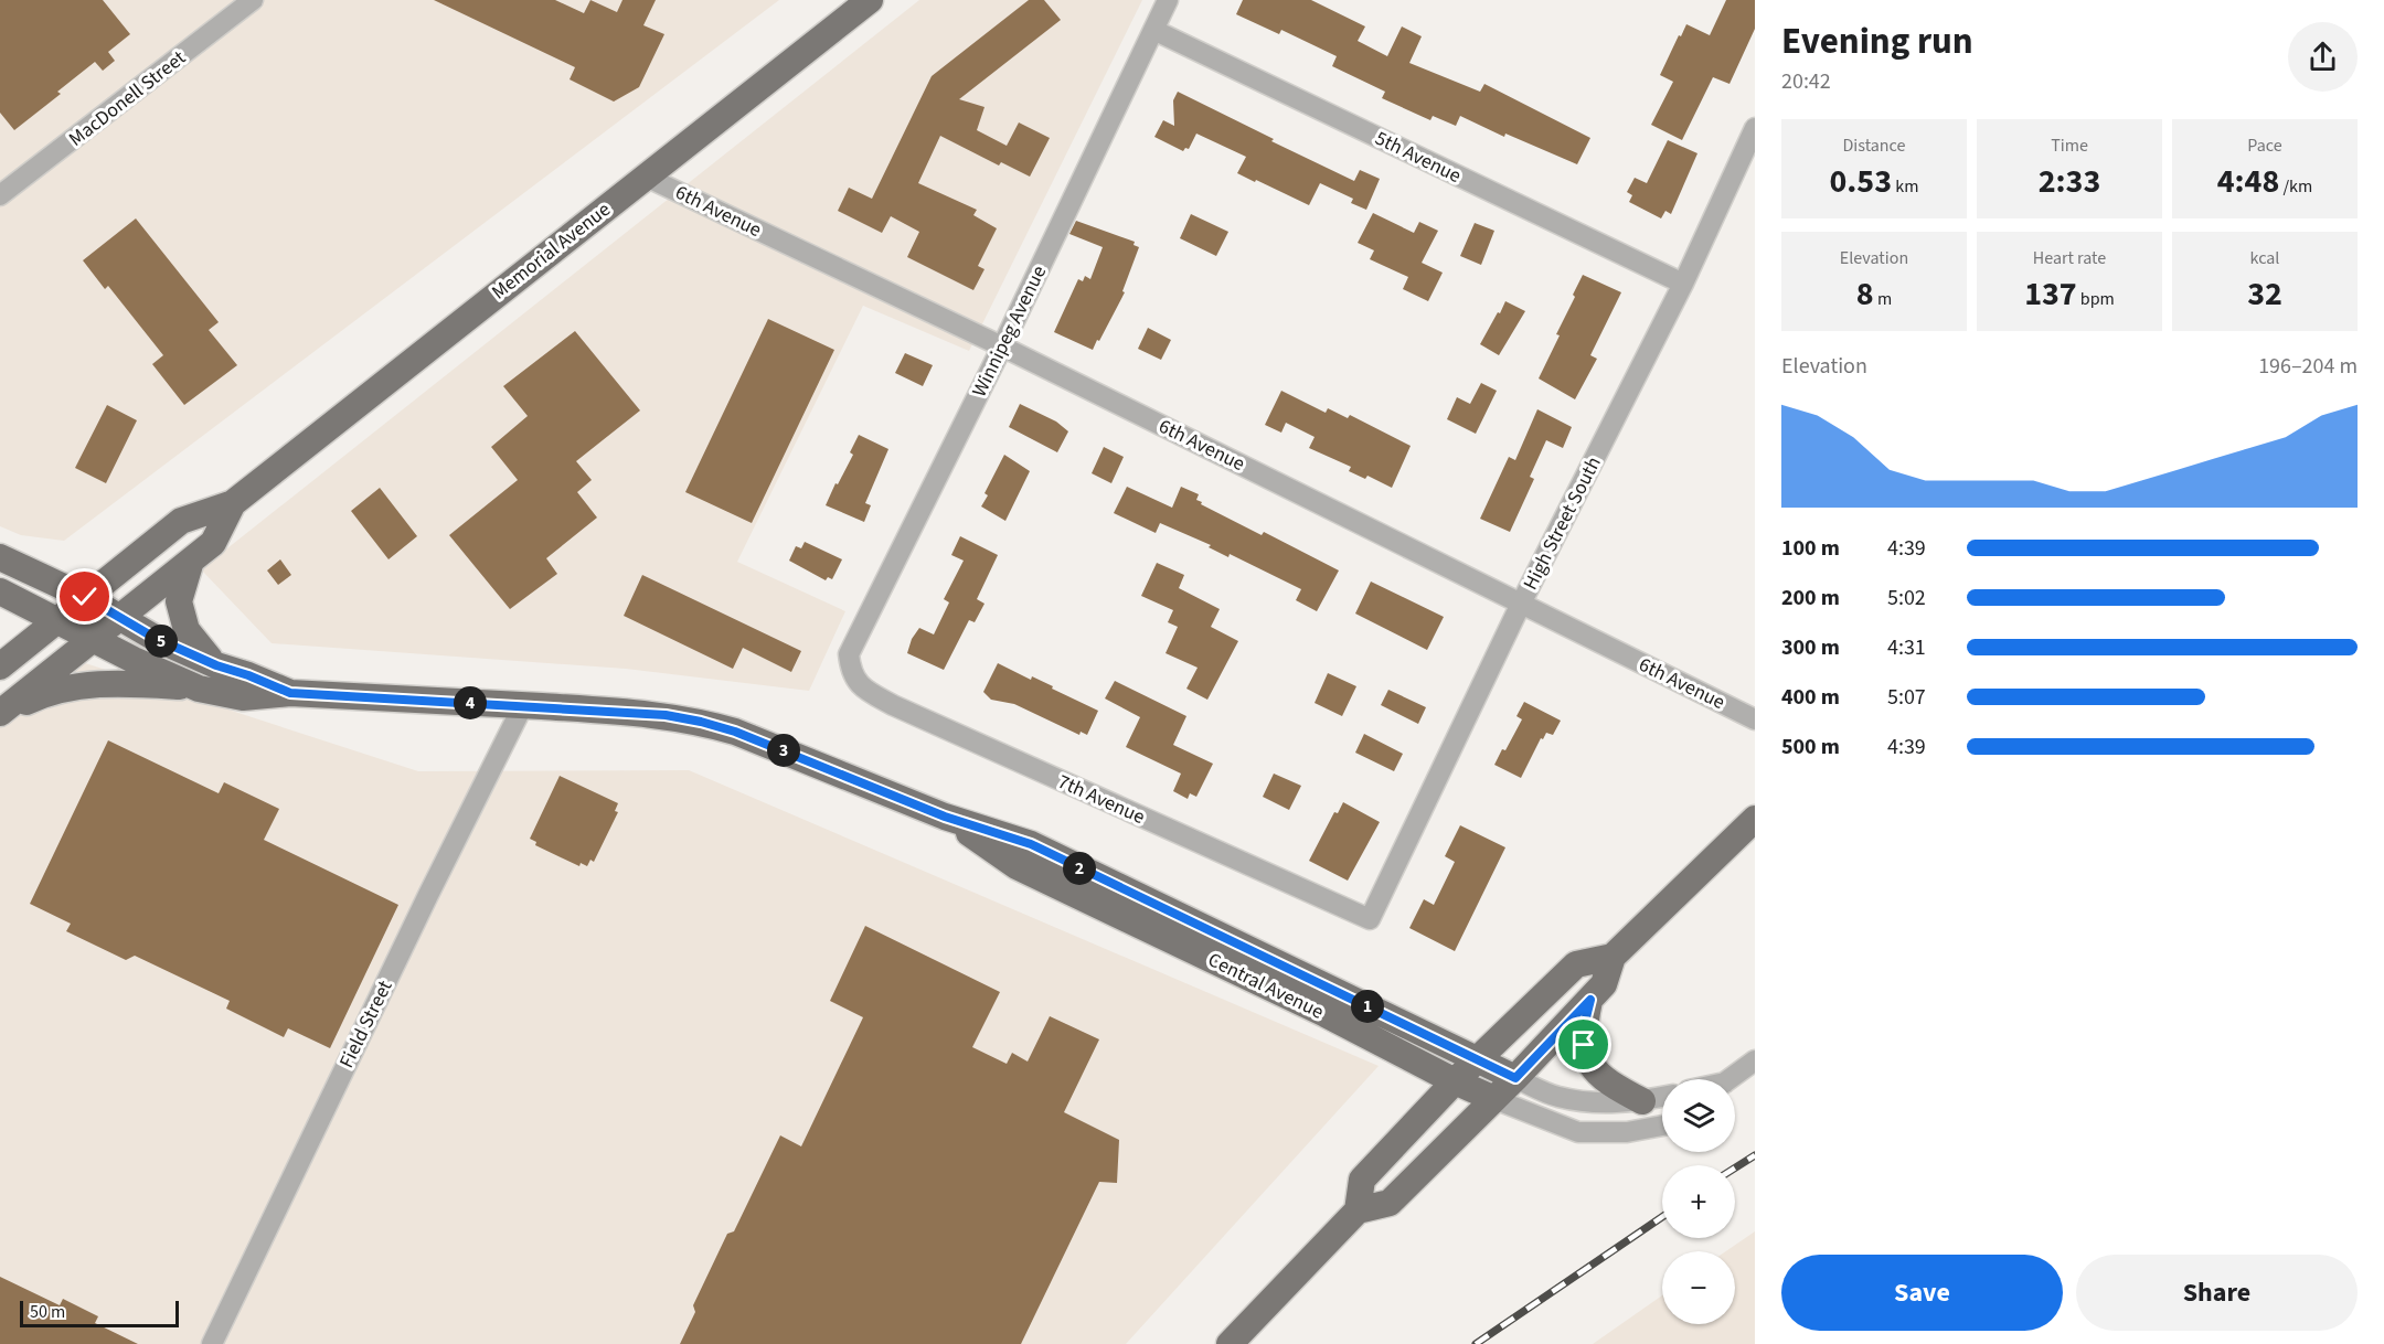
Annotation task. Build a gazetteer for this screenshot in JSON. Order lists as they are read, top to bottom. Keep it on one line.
{"streets":{"main road":["Memorial Avenue","Central Avenue"],"street":["MacDonell Street","5th Avenue","6th Avenue","Winnipeg Avenue","High Street South","7th Avenue","Field Street"]},"crossings":[["5th Avenue","Winnipeg Avenue"],["5th Avenue","High Street South"],["6th Avenue","Memorial Avenue"],["6th Avenue","Winnipeg Avenue"],["6th Avenue","High Street South"],["Memorial Avenue","Central Avenue"],["Winnipeg Avenue","7th Avenue"],["High Street South","7th Avenue"],["Central Avenue","Field Street"]],"scale_bar":"50 m","page":{"heading":["Evening run","20:42"],"stats":[["Distance","0.53 km"],["Time","2:33"],["Pace","4:48 /km"],["Elevation","8 m"],["Heart rate","137 bpm"],["kcal","32"]],"chart":["Elevation","196–204 m"],"list":[{"name":"100 m","note":"4:39"},{"name":"200 m","note":"5:02"},{"name":"300 m","note":"4:31"},{"name":"400 m","note":"5:07"},{"name":"500 m","note":"4:39"}],"pins":["5","4","3","2","1"],"map_buttons":["+","−"],"buttons":["Save","Share"],"scale":"50 m"}}
